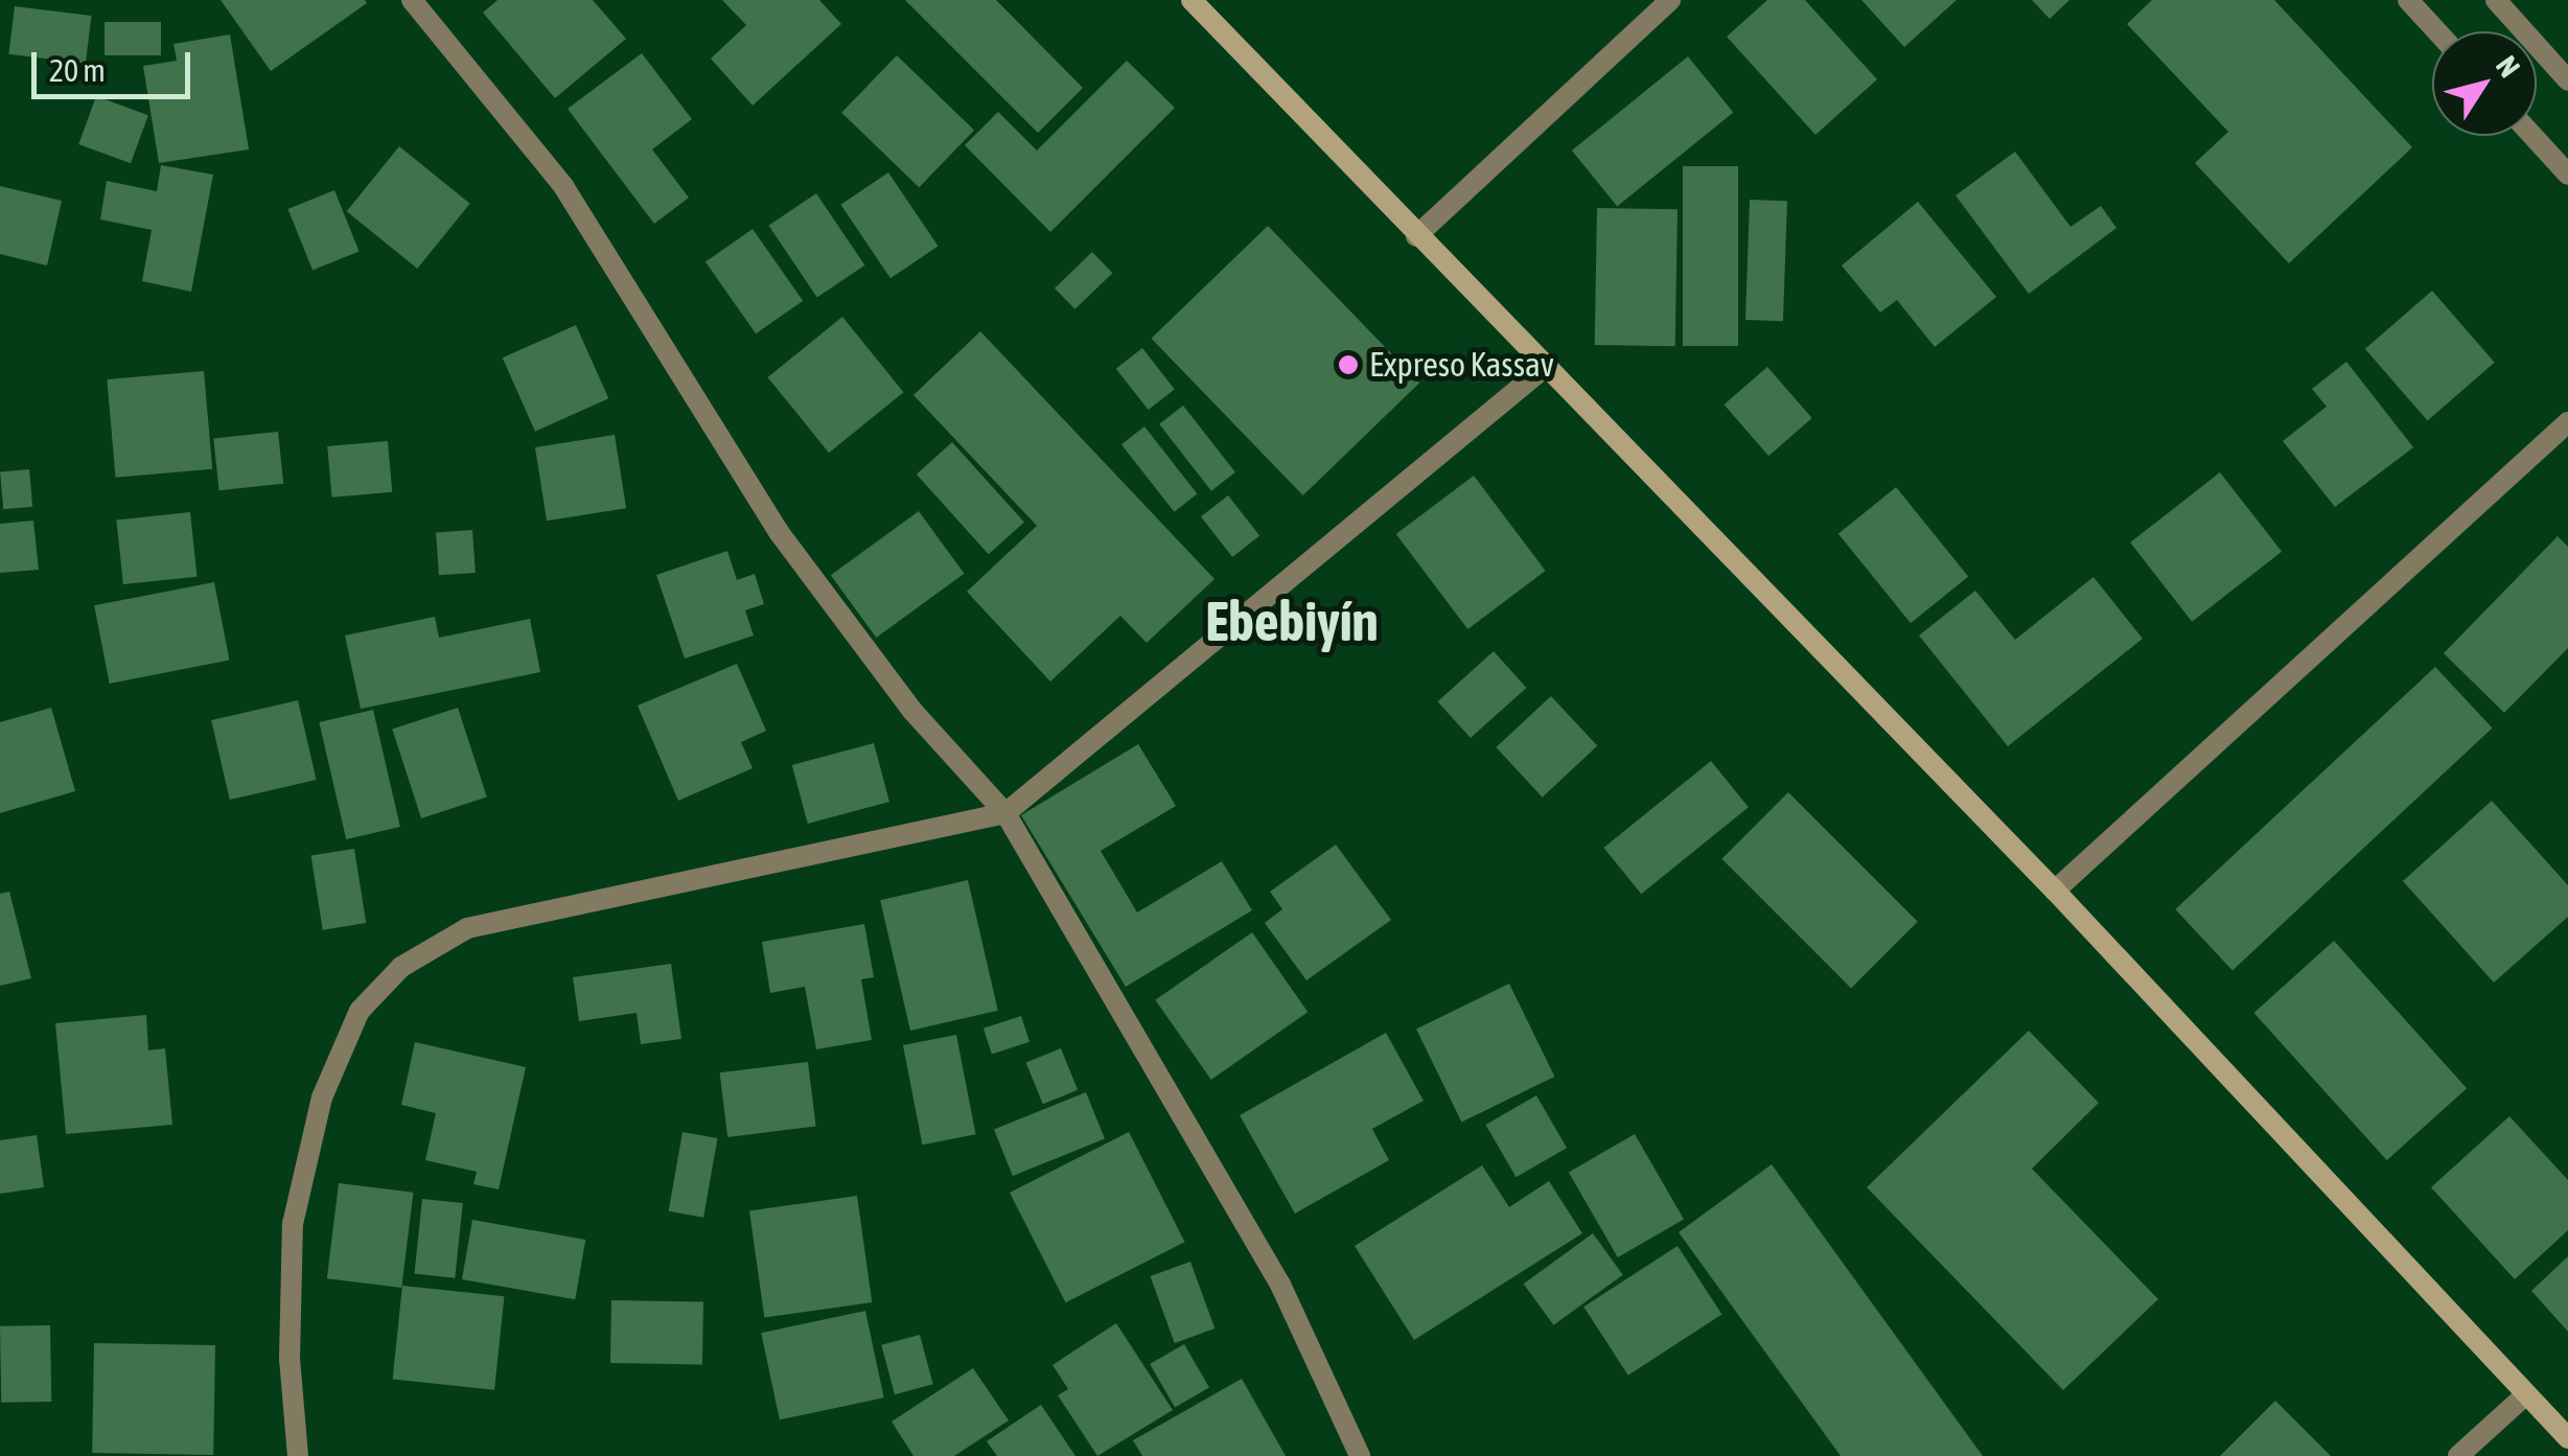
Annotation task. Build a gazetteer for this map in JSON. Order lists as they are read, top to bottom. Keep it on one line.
{"districts":["Ebebiyín"],"places":["Expreso Kassav"],"scale_bar":"20 m","north":"top right"}
